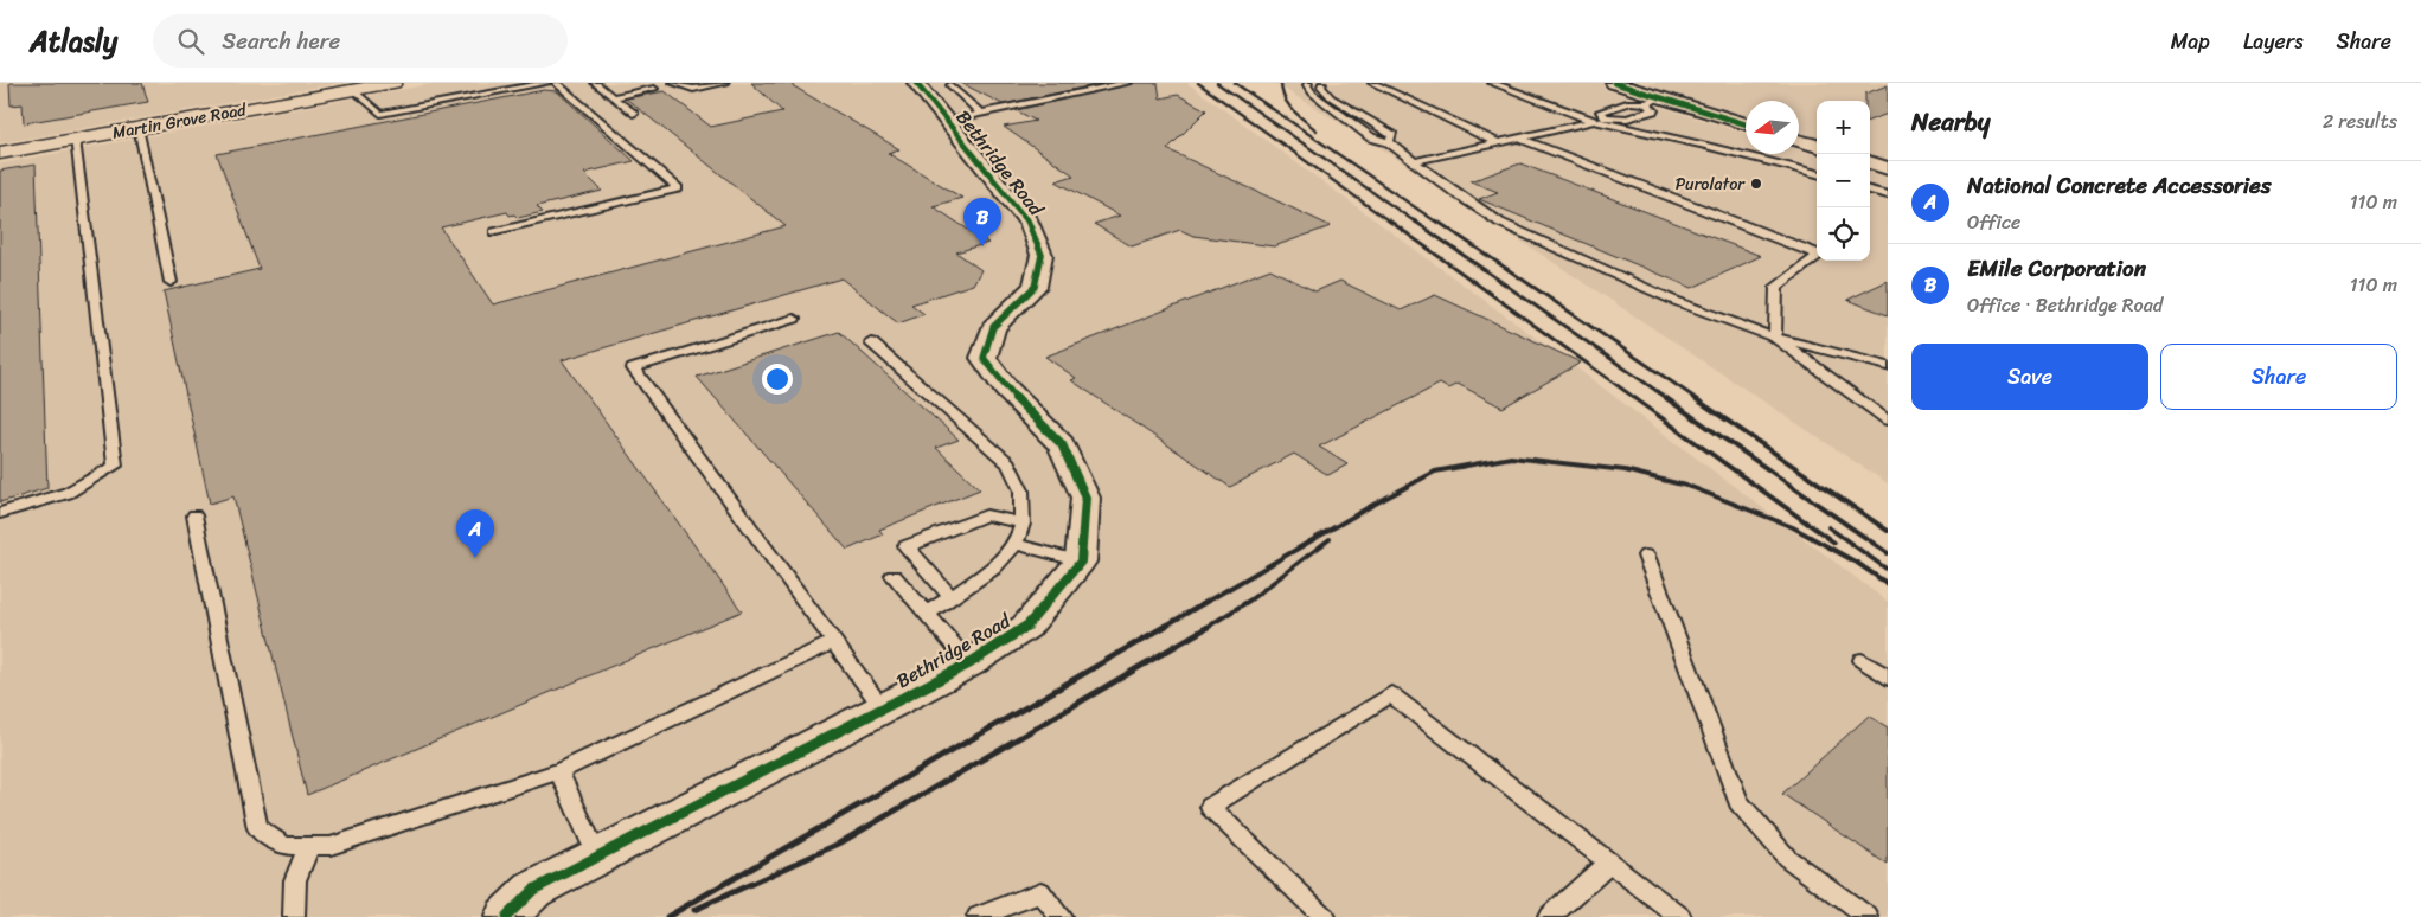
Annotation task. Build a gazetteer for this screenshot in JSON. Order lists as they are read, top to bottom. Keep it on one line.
{"streets":{"main road":["Martin Grove Road"],"street":["Bethridge Road"]},"places":["Purolator"],"north":"left","page":{"header":"Atlasly","search":"Search here","nav":["Map","Layers","Share"],"heading":["Nearby","2 results"],"map_buttons":["+","−"],"list":[{"mark":"A","name":"National Concrete Accessories","note":"Office","value":"110 m"},{"mark":"B","name":"EMile Corporation","note":"Office · Bethridge Road","value":"110 m"}],"pins":["B","A"],"buttons":["Save","Share"]}}
